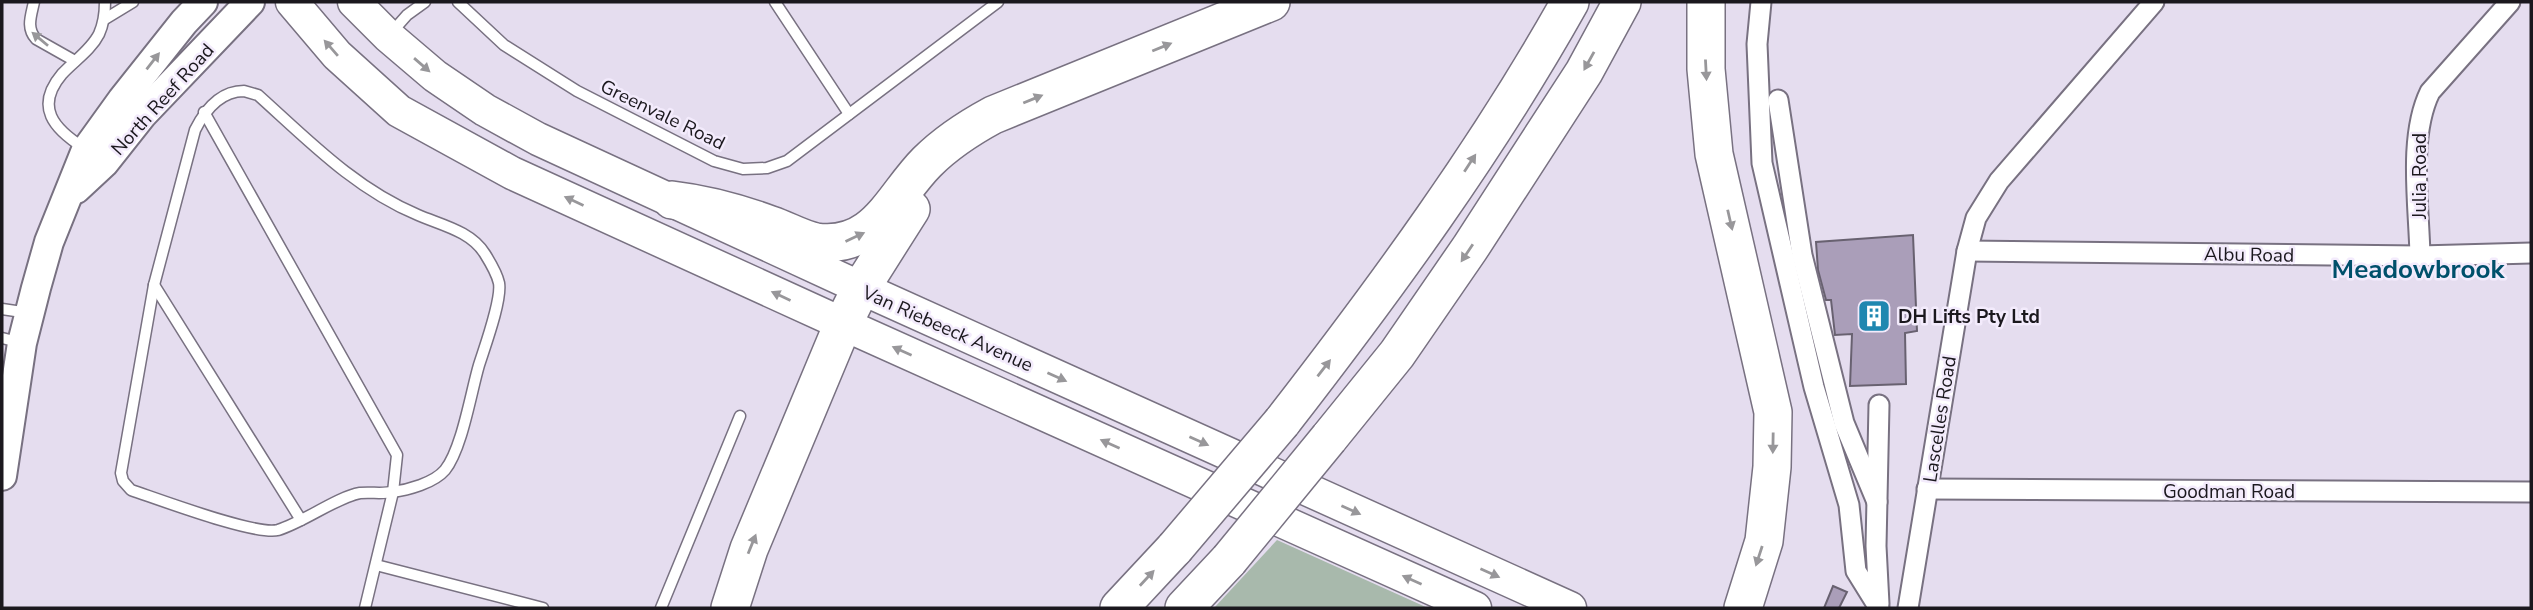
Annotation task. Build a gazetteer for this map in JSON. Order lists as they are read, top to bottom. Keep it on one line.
{"streets":{"main road":["North Reef Road","Van Riebeeck Avenue"],"street":["Julia Road","Albu Road","Lascelles Road","Goodman Road"],"lane":["Greenvale Road"]},"crossings":[["Julia Road","Albu Road"],["Albu Road","Lascelles Road"],["Lascelles Road","Goodman Road"]],"districts":["Meadowbrook"],"places":{"building":["DH Lifts Pty Ltd"]}}
